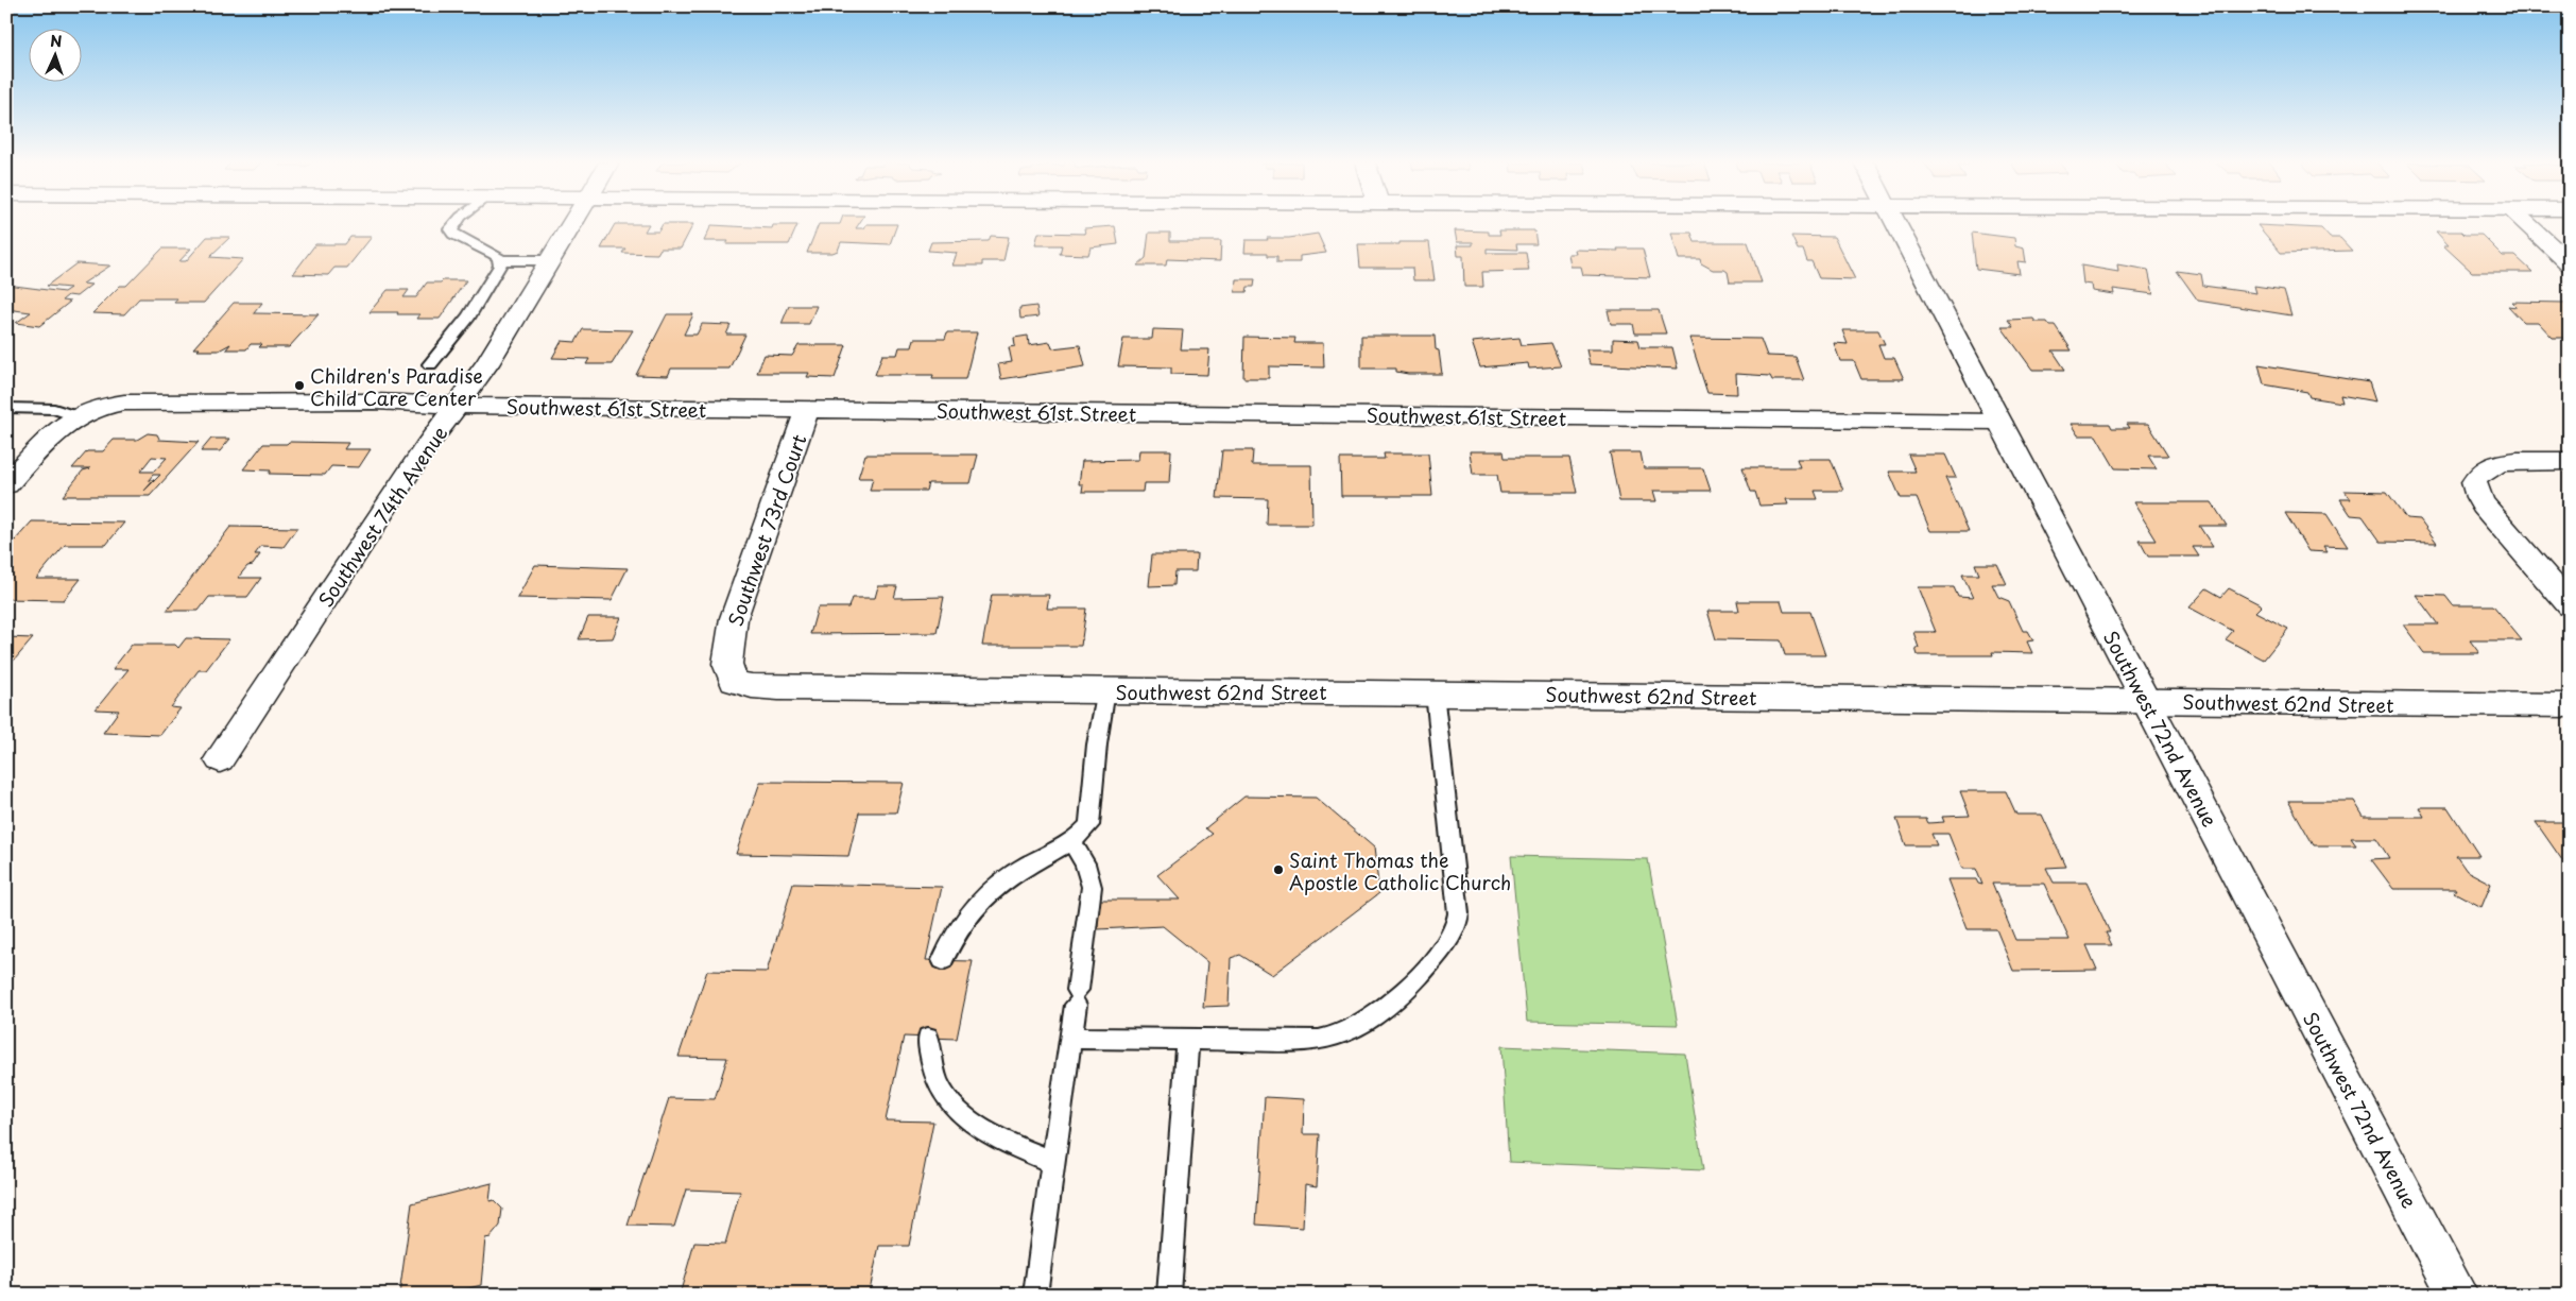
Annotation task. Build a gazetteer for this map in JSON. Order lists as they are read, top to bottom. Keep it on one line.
{"streets":{"street":["Southwest 61st Street","Southwest 74th Avenue","Southwest 73rd Court","Southwest 62nd Street","Southwest 72nd Avenue"]},"crossings":[["Southwest 61st Street","Southwest 74th Avenue"],["Southwest 61st Street","Southwest 73rd Court"],["Southwest 61st Street","Southwest 72nd Avenue"],["Southwest 73rd Court","Southwest 62nd Street"],["Southwest 62nd Street","Southwest 72nd Avenue"]],"places":["Children's Paradise Child Care Center","Saint Thomas the Apostle Catholic Church"],"north":"top"}
